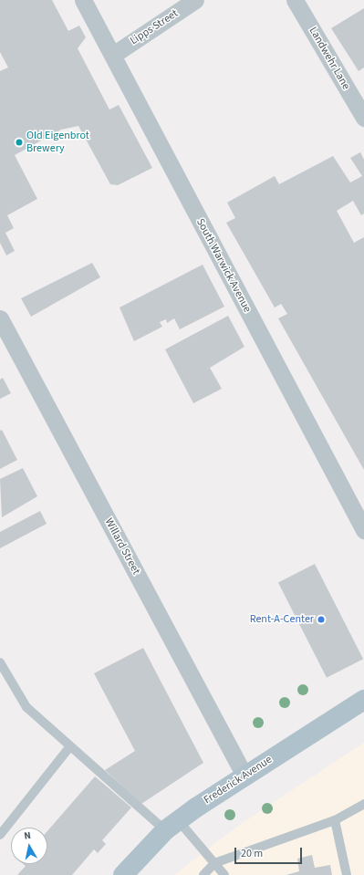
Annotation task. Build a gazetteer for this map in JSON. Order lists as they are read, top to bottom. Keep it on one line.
{"streets":{"main road":["Frederick Avenue"],"street":["Lipps Street","Landwehr Lane","South Warwick Avenue","Willard Street"]},"crossings":[["Lipps Street","South Warwick Avenue"],["Willard Street","Frederick Avenue"]],"places":["Old Eigenbrot Brewery","Rent-A-Center"],"scale_bar":"20 m","north":"top"}
